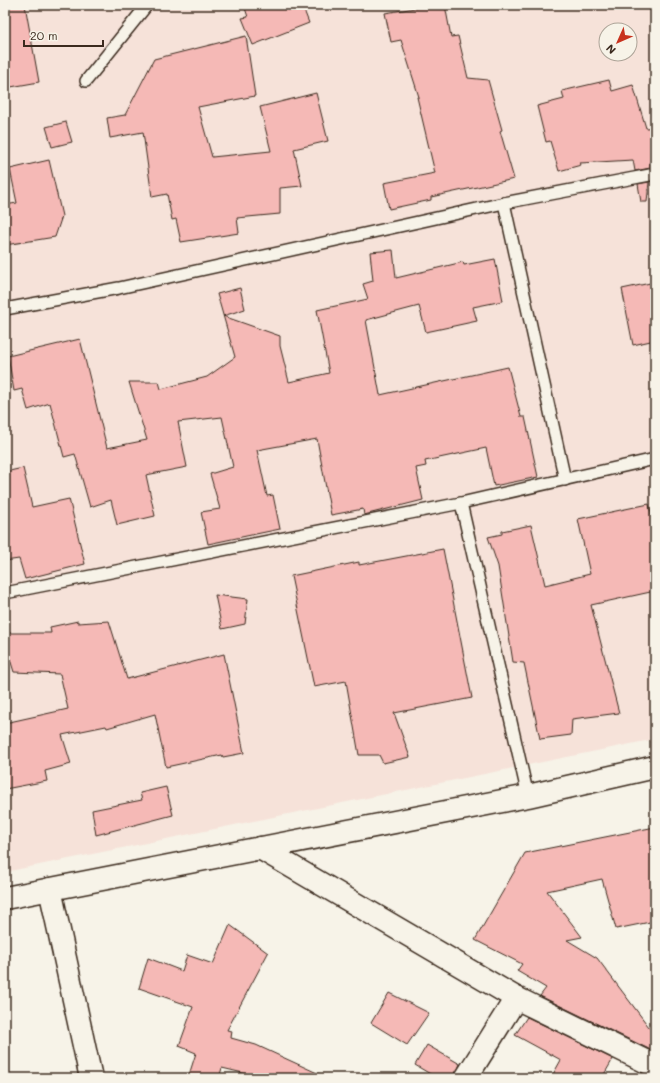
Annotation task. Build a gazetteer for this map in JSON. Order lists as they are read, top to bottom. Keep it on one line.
{"scale_bar":"20 m","north":"bottom left"}
